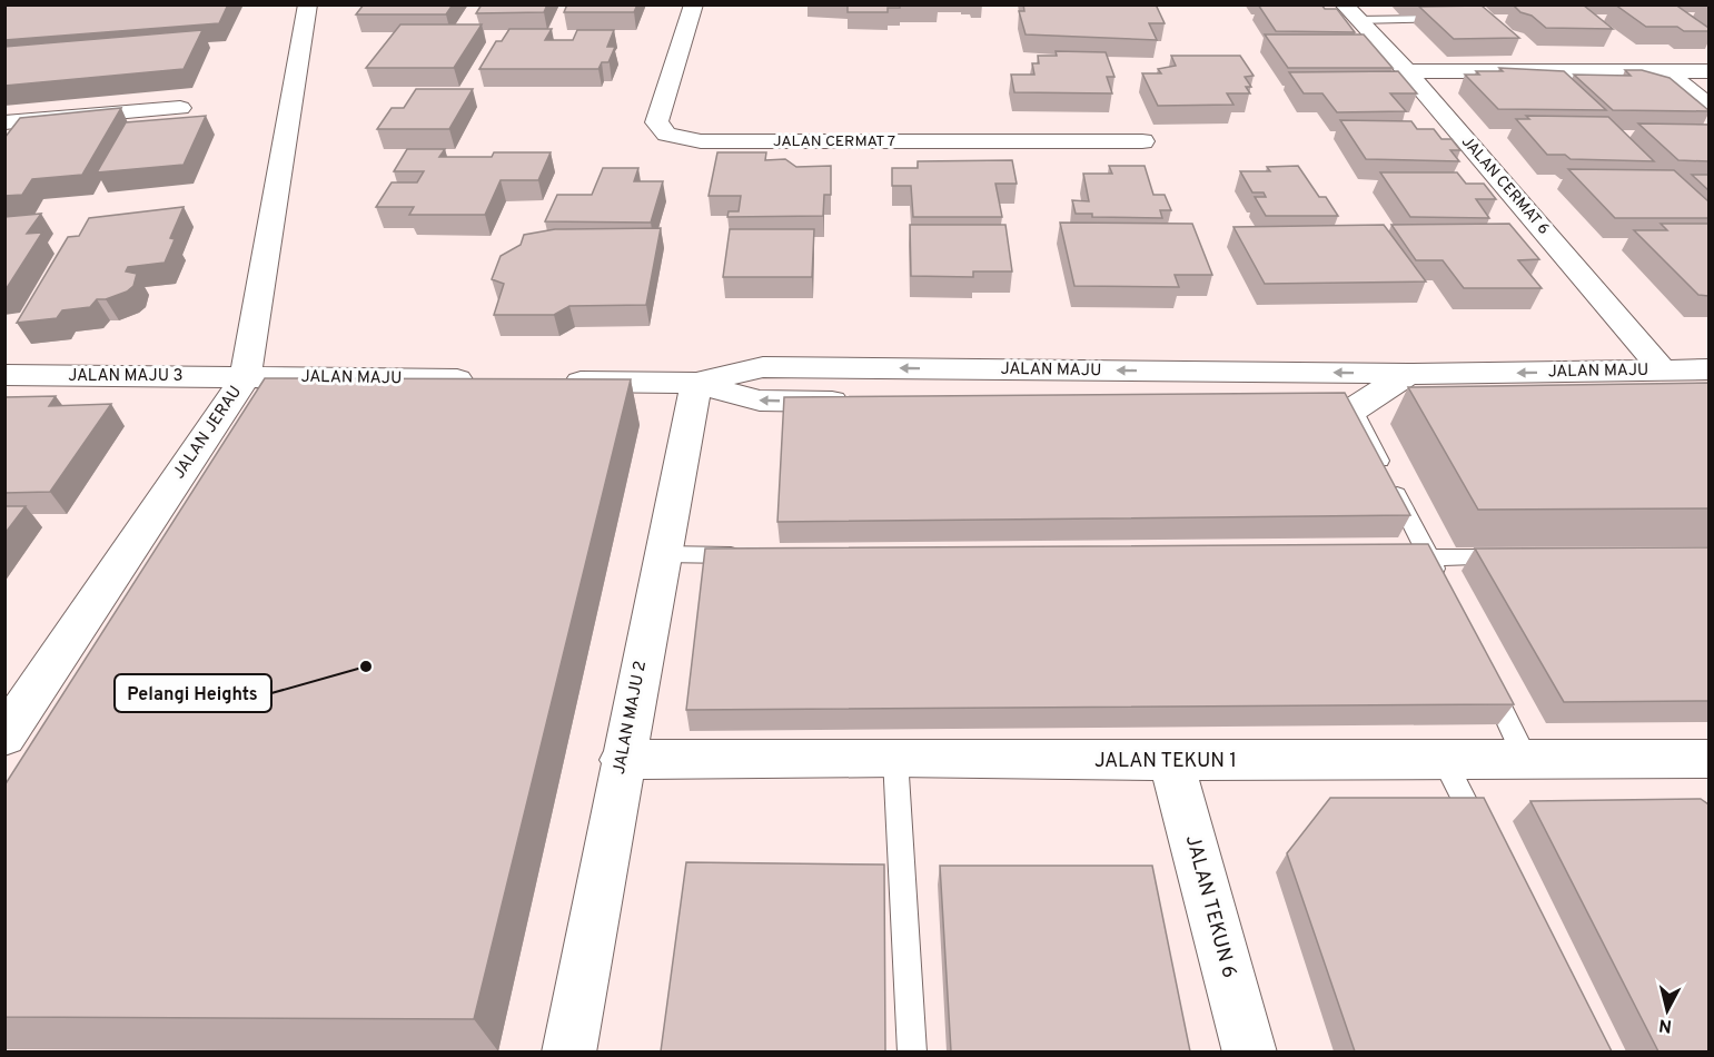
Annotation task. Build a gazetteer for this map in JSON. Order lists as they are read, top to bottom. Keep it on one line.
{"streets":{"street":["JALAN CERMAT 7","JALAN CERMAT 6","JALAN MAJU","JALAN MAJU 3","JALAN JERAU","JALAN MAJU 2","JALAN TEKUN 1","JALAN TEKUN 6"]},"crossings":[["JALAN CERMAT 6","JALAN MAJU"],["JALAN MAJU","JALAN MAJU 3"],["JALAN MAJU","JALAN JERAU"],["JALAN MAJU","JALAN MAJU 2"],["JALAN MAJU 3","JALAN JERAU"],["JALAN MAJU 2","JALAN TEKUN 1"],["JALAN TEKUN 1","JALAN TEKUN 6"]],"one_way":["JALAN MAJU"],"places":["Pelangi Heights"],"north":"bottom"}
